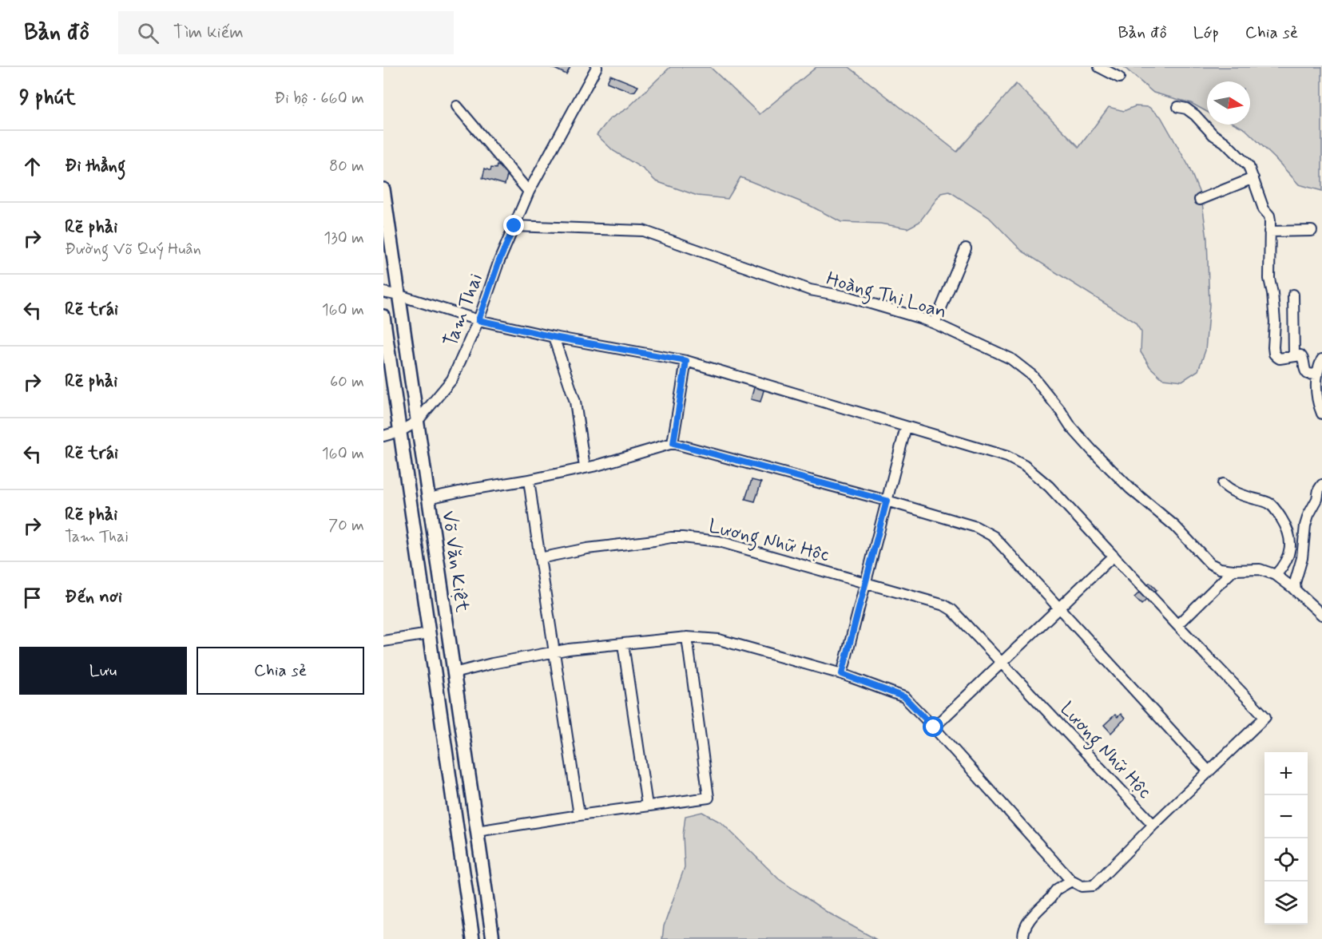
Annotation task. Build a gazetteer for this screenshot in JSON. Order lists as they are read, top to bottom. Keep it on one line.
{"streets":{"main road":["Võ Văn Kiệt"],"street":["Hoàng Thị Loan","Tam Thai","Lương Nhữ Hộc"]},"crossings":[["Hoàng Thị Loan","Tam Thai"],["Tam Thai","Võ Văn Kiệt"]],"north":"right","page":{"header":"Bản đồ","search":"Tìm kiếm","nav":["Bản đồ","Lớp","Chia sẻ"],"heading":["9 phút","Đi bộ · 660 m"],"list":[["Đi thẳng","80 m"],["Rẽ phải","Đường Võ Quý Huân","130 m"],["Rẽ trái","160 m"],["Rẽ phải","60 m"],["Rẽ trái","160 m"],["Rẽ phải","Tam Thai","70 m"],"Đến nơi"],"buttons":["Lưu","Chia sẻ"],"map_buttons":["+","−"]}}
